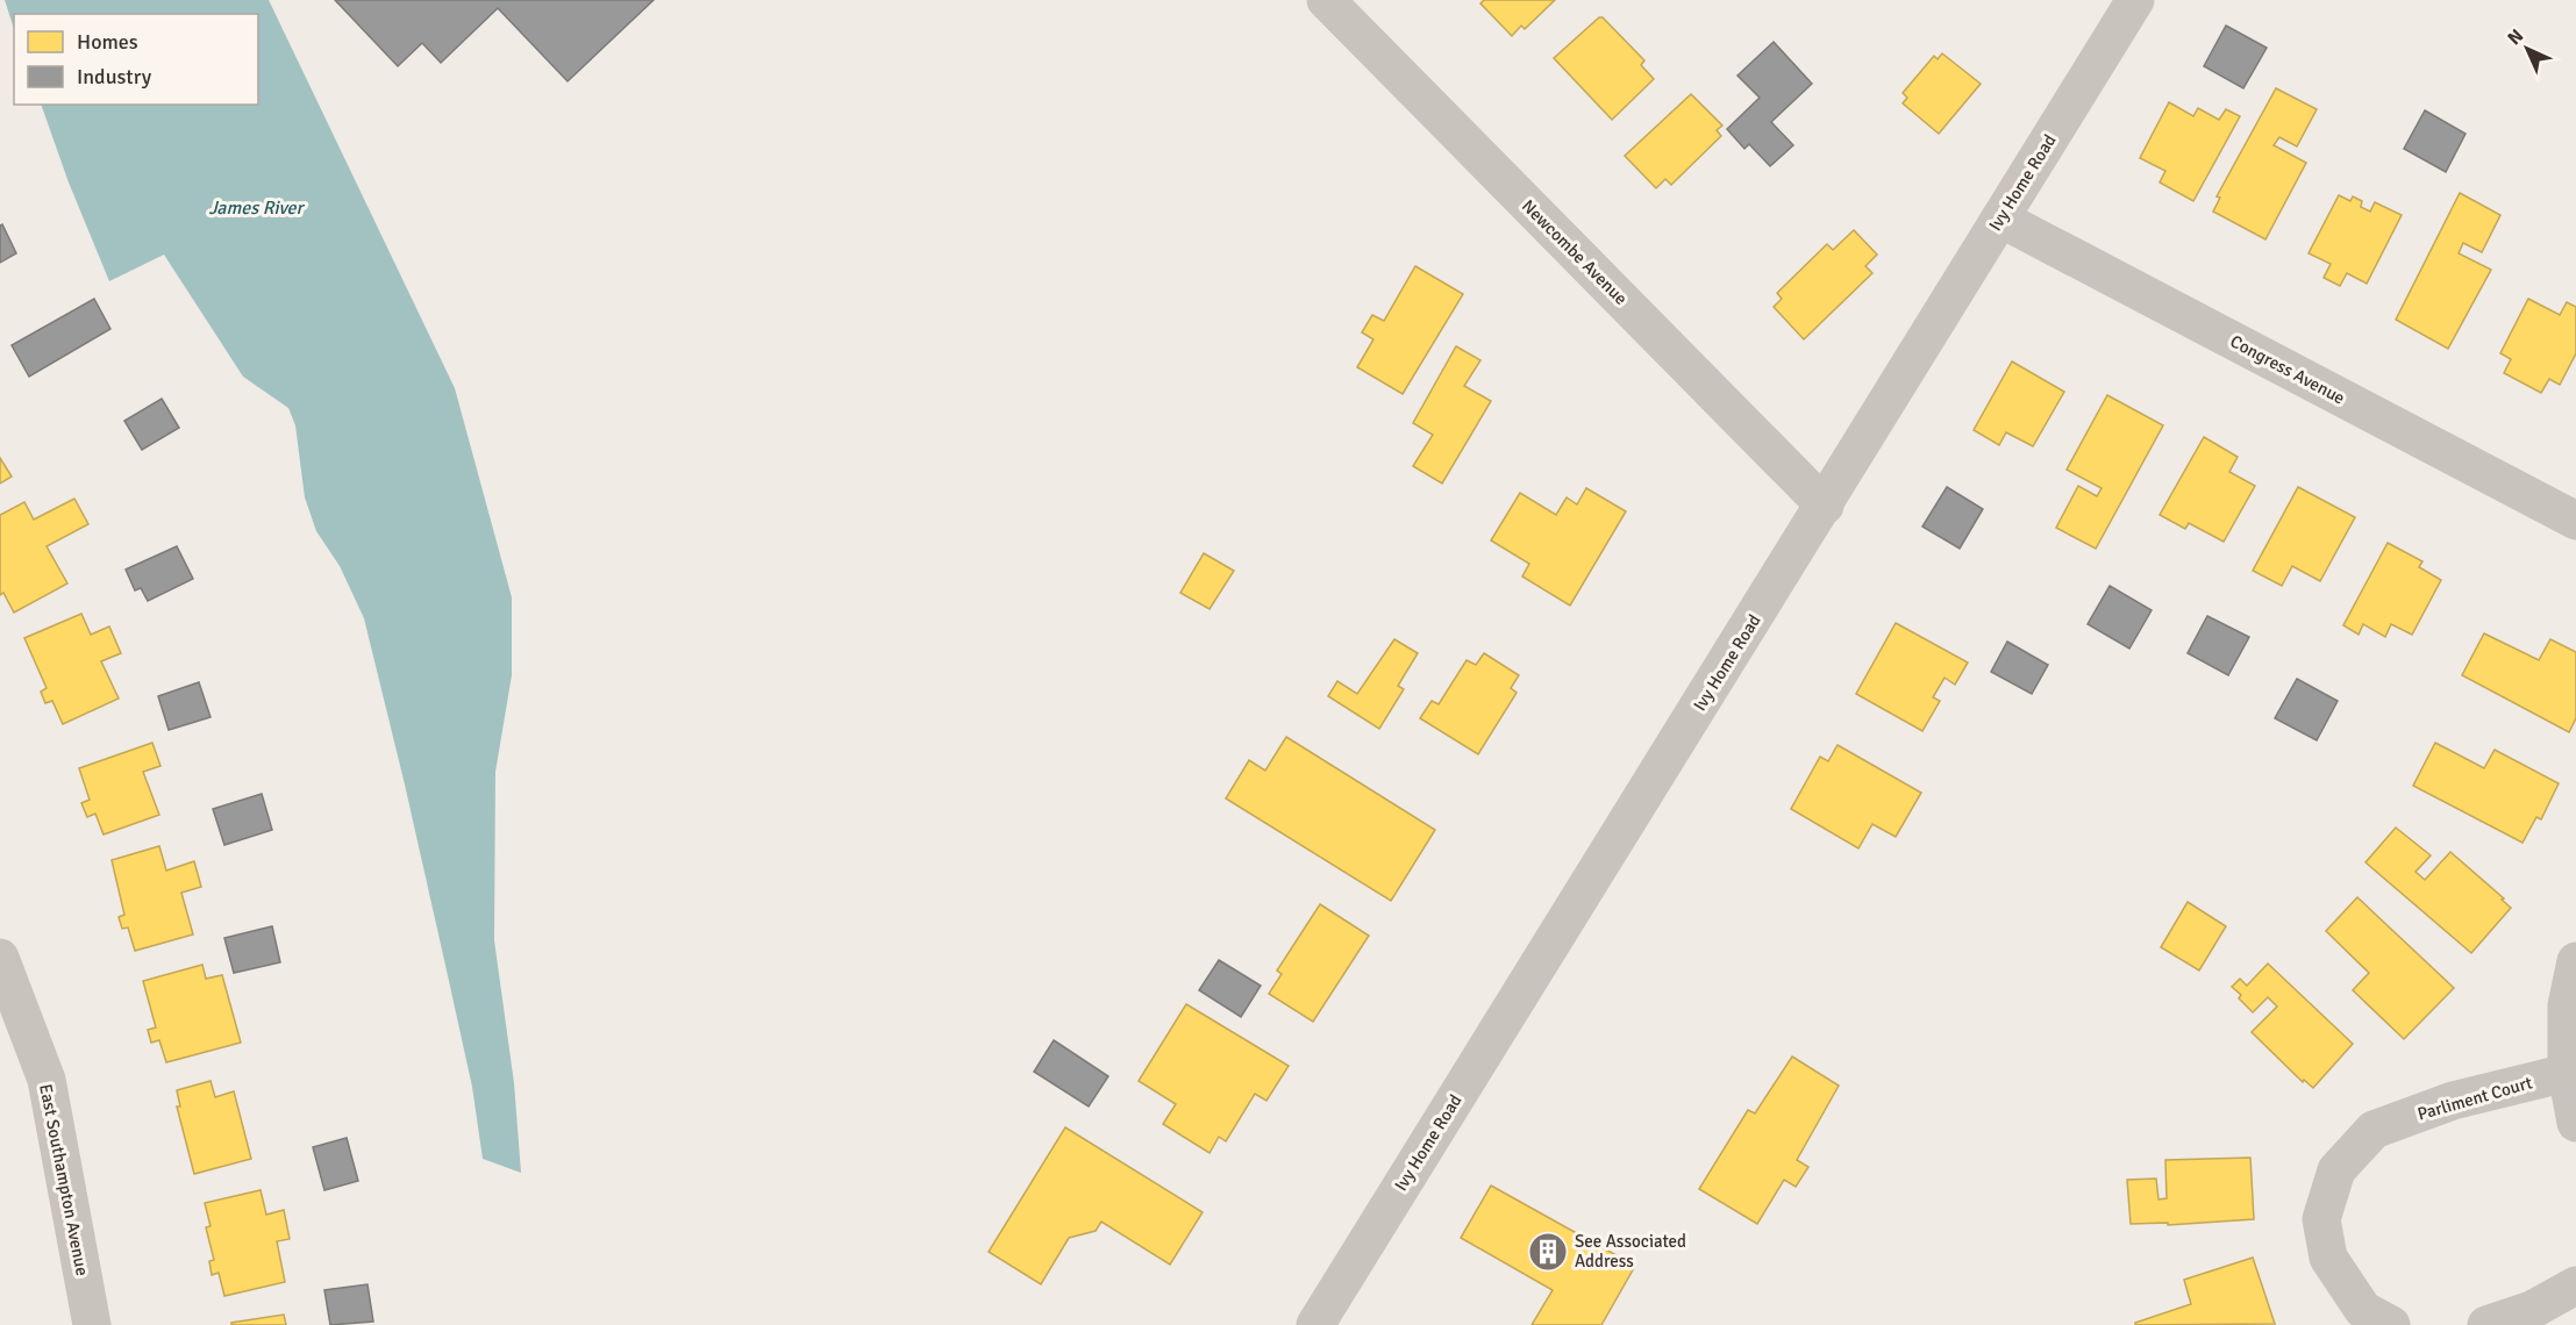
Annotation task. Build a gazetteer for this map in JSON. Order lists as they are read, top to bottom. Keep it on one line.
{"streets":{"street":["Ivy Home Road","Newcombe Avenue","Congress Avenue","Parliment Court","East Southampton Avenue"]},"crossings":[["Ivy Home Road","Newcombe Avenue"],["Ivy Home Road","Congress Avenue"]],"water":["James River"],"places":{"building":["See Associated Address"]},"legend":["Homes","Industry"],"north":"top left"}
